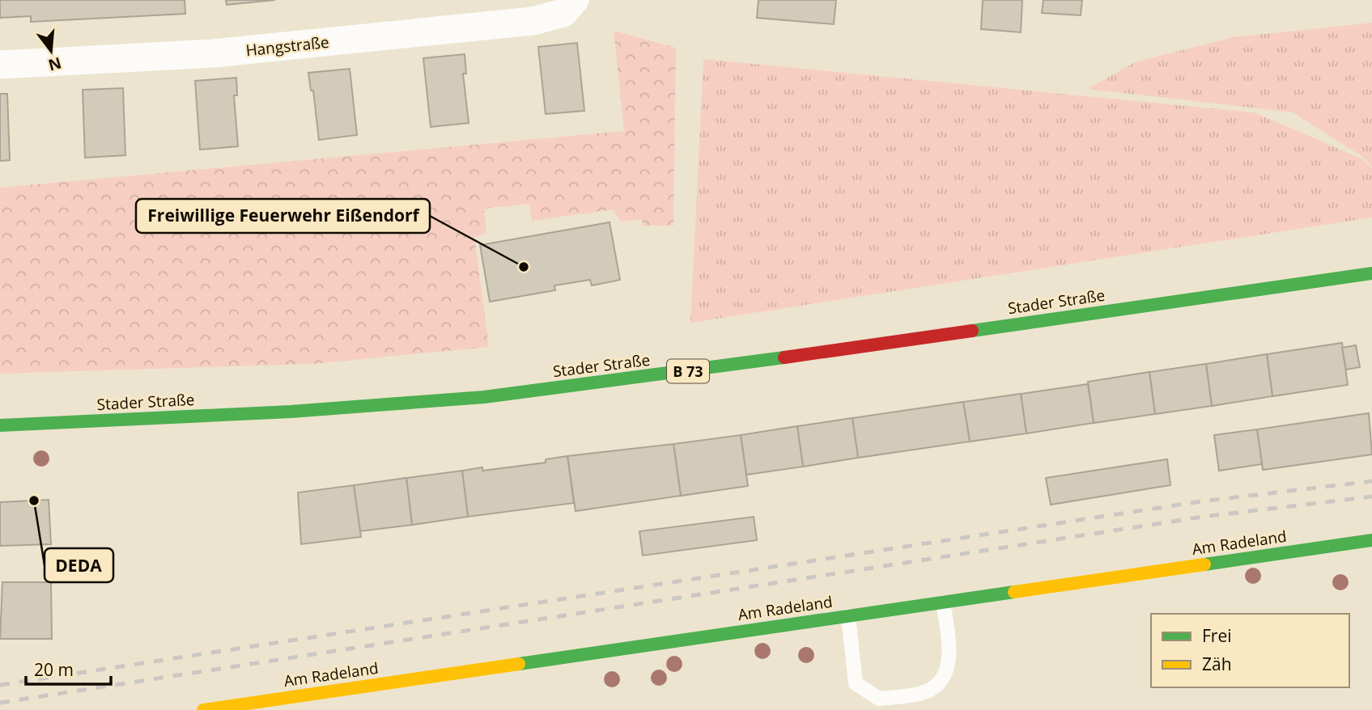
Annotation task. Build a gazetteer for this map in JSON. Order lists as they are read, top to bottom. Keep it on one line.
{"streets":{"main road":["Stader Straße","B 73","Am Radeland"],"street":["Hangstraße"]},"places":["Freiwillige Feuerwehr Eißendorf","DEDA"],"legend":["Frei","Zäh"],"scale_bar":"20 m","north":"bottom"}
